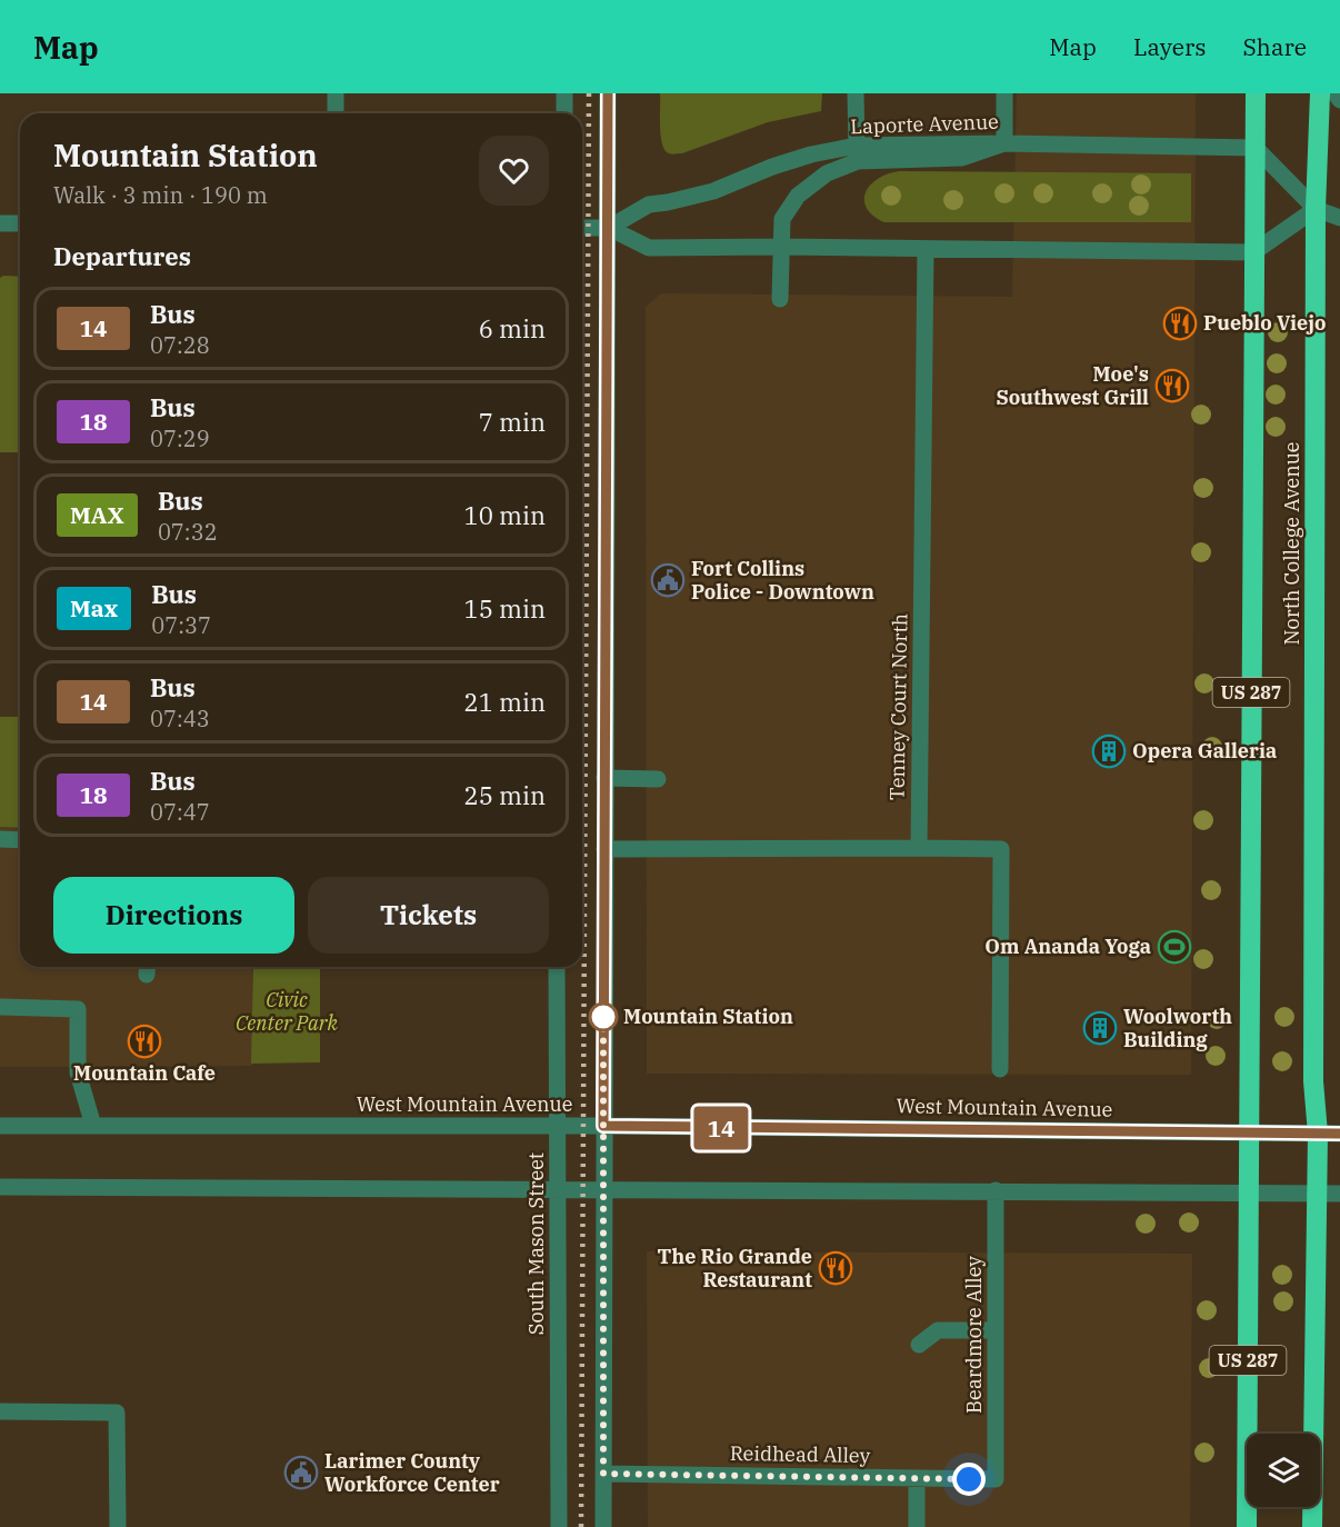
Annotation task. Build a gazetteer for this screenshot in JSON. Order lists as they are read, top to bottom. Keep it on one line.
{"streets":{"highway":["North College Avenue","US 287"],"street":["Laporte Avenue","Tenney Court North","West Mountain Avenue","South Mason Street","Beardmore Alley","Reidhead Alley"]},"crossings":[["Laporte Avenue","North College Avenue"],["North College Avenue","US 287"],["North College Avenue","West Mountain Avenue"],["West Mountain Avenue","South Mason Street"],["Beardmore Alley","Reidhead Alley"]],"parks":["Civic Center Park"],"places":{"restaurant":["Pueblo Viejo","Moe's Southwest Grill","Mountain Cafe","The Rio Grande Restaurant"],"public building":["Fort Collins Police - Downtown","Larimer County Workforce Center"],"building":["Opera Galleria","Woolworth Building"],"sports":["Om Ananda Yoga"],"other":["Mountain Station"]},"lines":["bus line 14"],"page":{"header":"Map","nav":["Map","Layers","Share"],"on_map":"14","heading":[["Mountain Station","Walk · 3 min · 190 m"],"Departures"],"list":[{"mark":"14","name":"Bus","note":"07:28","value":"6 min"},{"mark":"18","name":"Bus","note":"07:29","value":"7 min"},{"mark":"MAX","name":"Bus","note":"07:32","value":"10 min"},{"mark":"Max","name":"Bus","note":"07:37","value":"15 min"},{"mark":"14","name":"Bus","note":"07:43","value":"21 min"},{"mark":"18","name":"Bus","note":"07:47","value":"25 min"}],"buttons":["Directions","Tickets"]}}
